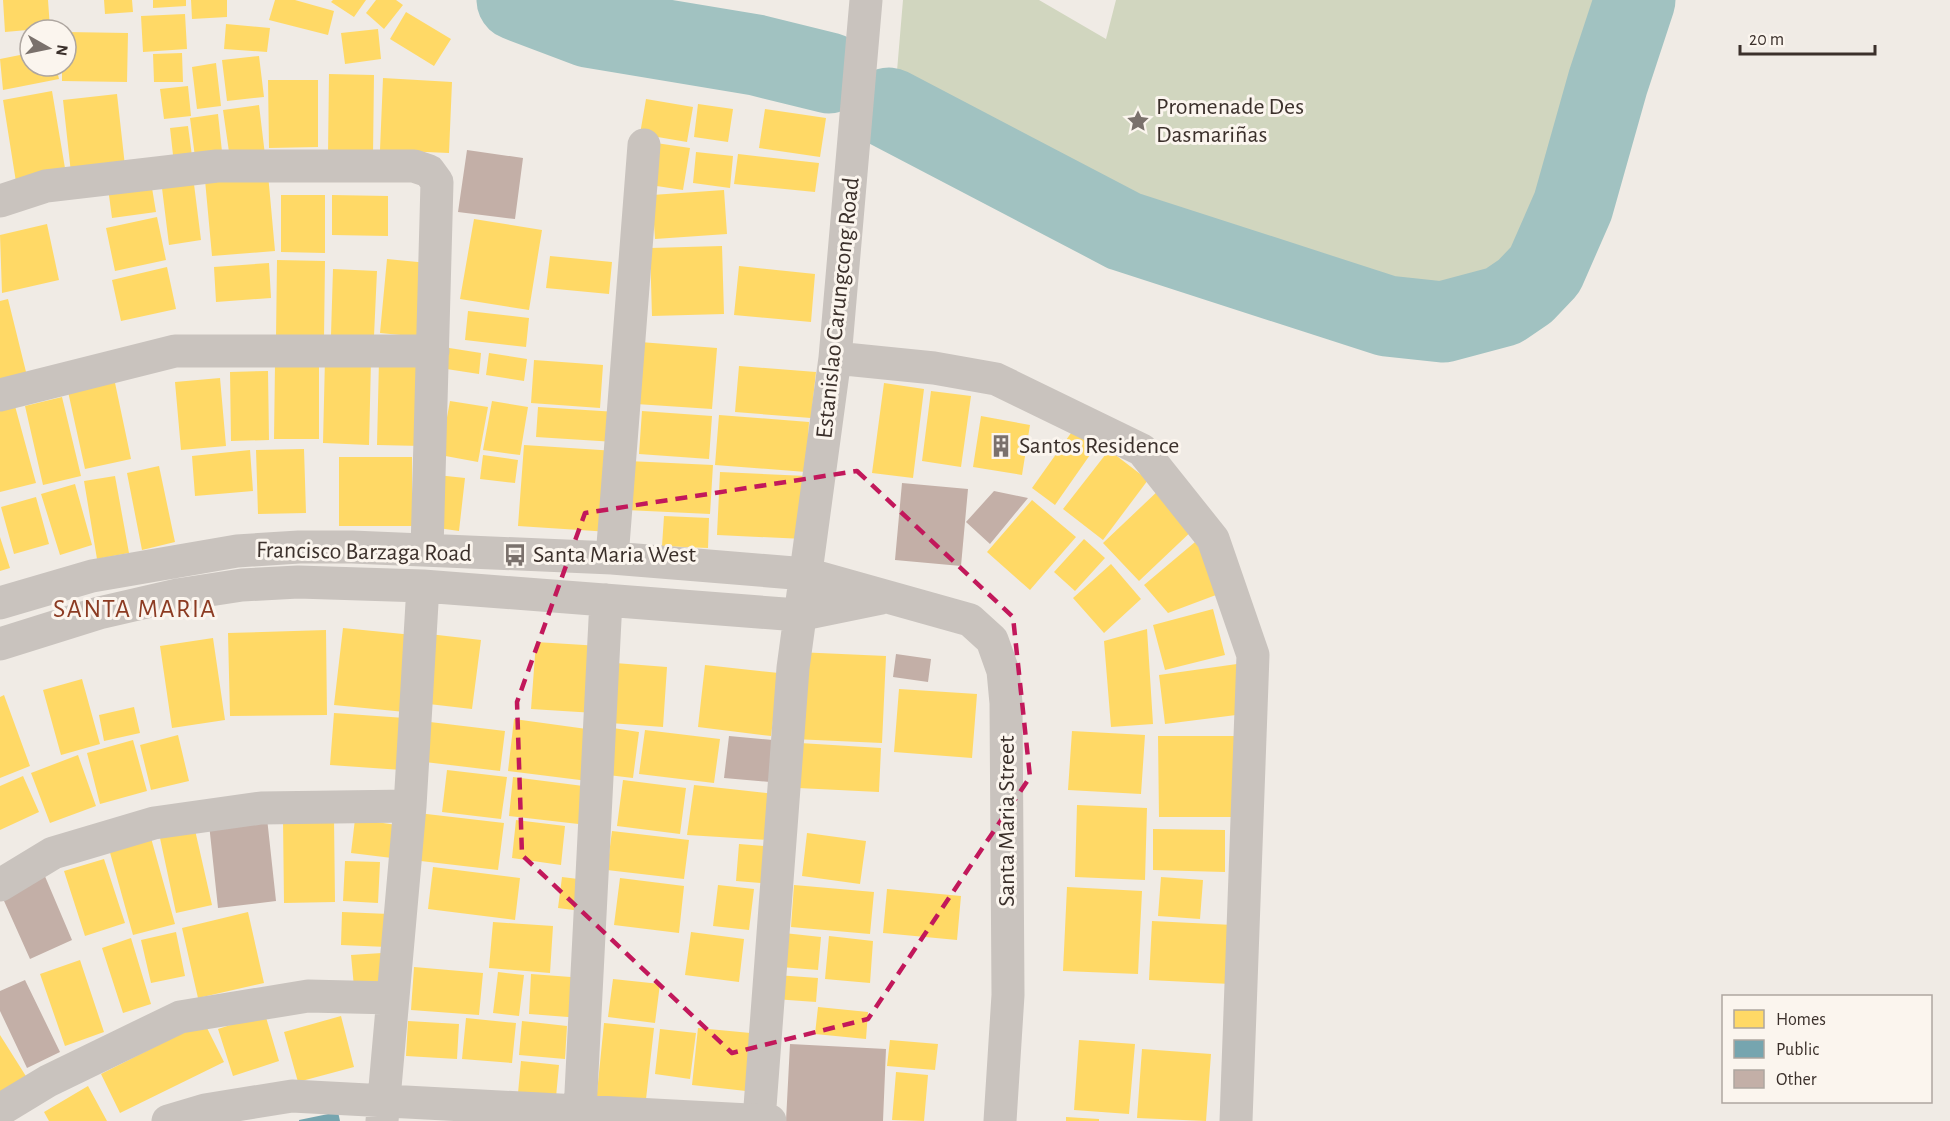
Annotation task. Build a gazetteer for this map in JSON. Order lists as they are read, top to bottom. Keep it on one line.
{"streets":{"street":["Estanislao Carungcong Road","Francisco Barzaga Road","Santa Maria Street"]},"crossings":[["Estanislao Carungcong Road","Francisco Barzaga Road"],["Estanislao Carungcong Road","Santa Maria Street"],["Francisco Barzaga Road","Santa Maria Street"]],"districts":["SANTA MARIA"],"places":{"place":["Promenade Des Dasmariñas"],"building":["Santos Residence"],"bus stop":["Santa Maria West"]},"legend":["Homes","Public","Other"],"scale_bar":"20 m","north":"right"}
